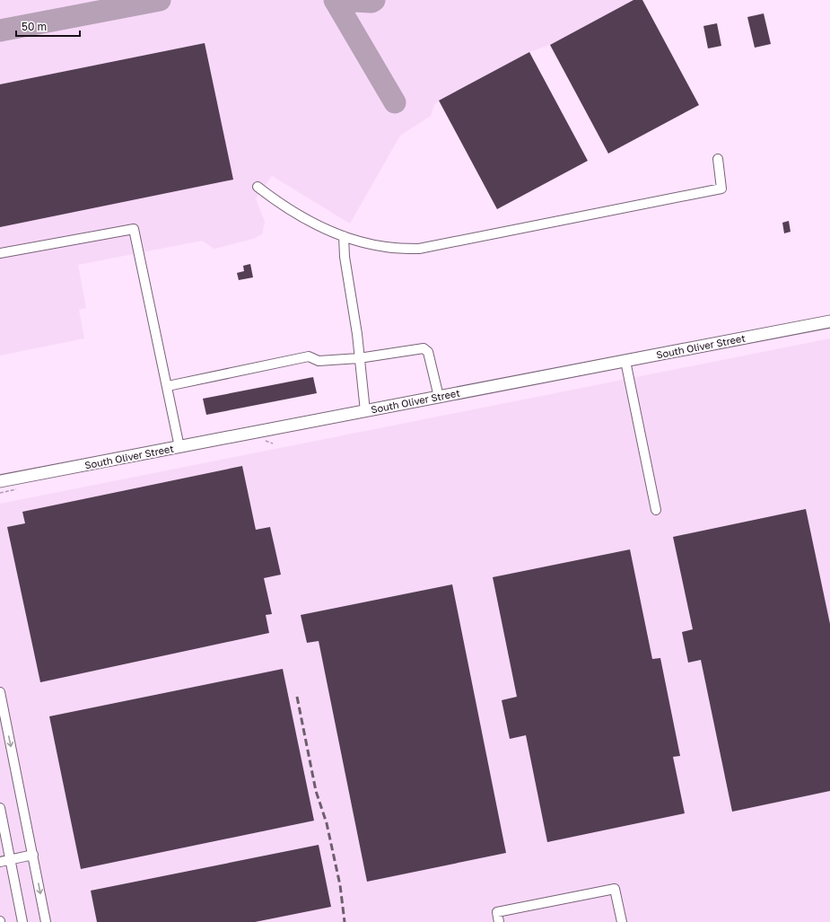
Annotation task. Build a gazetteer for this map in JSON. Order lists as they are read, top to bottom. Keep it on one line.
{"streets":{"main road":["South Oliver Street"]},"scale_bar":"50 m"}
